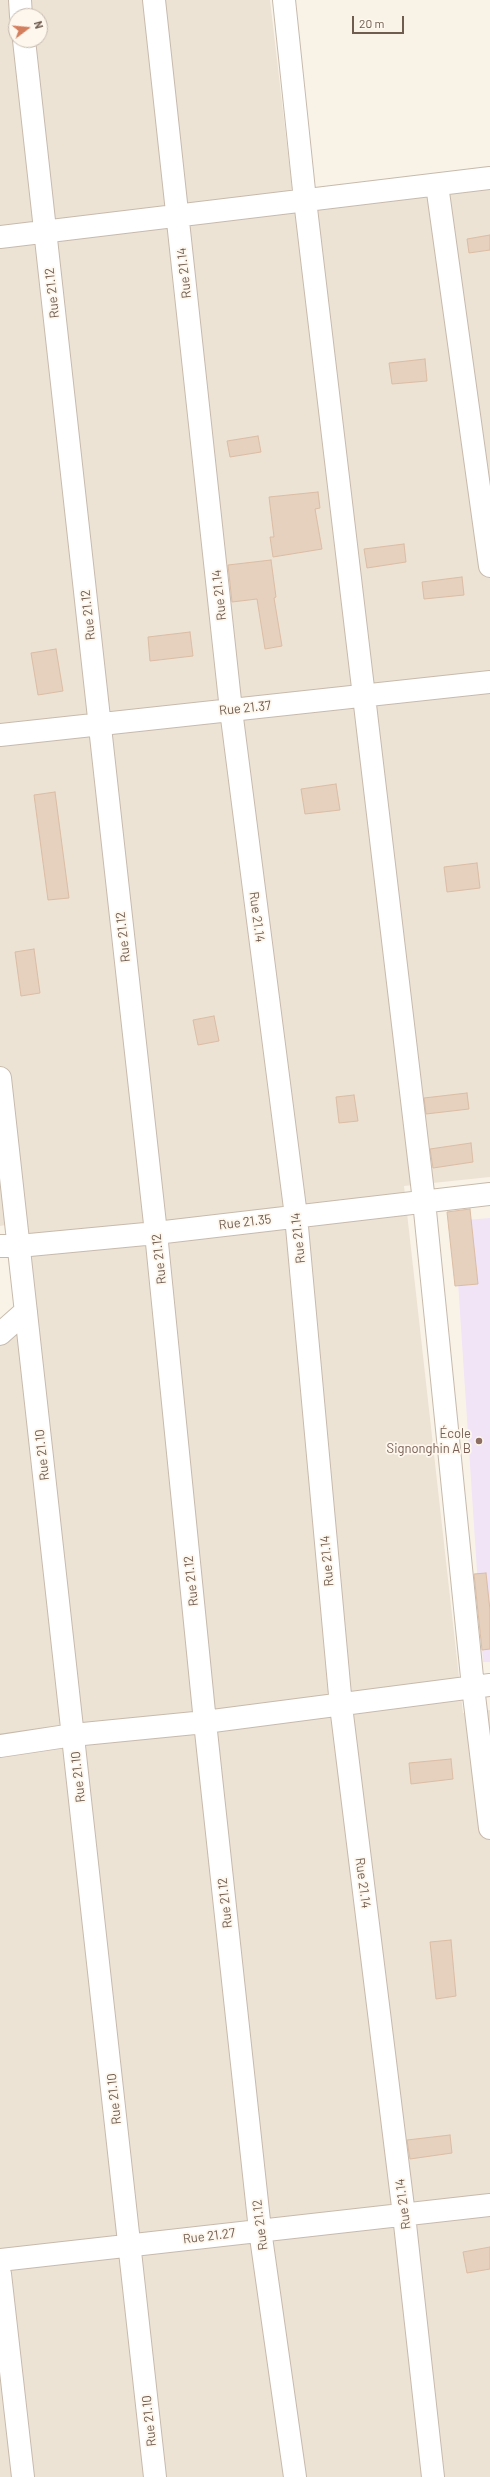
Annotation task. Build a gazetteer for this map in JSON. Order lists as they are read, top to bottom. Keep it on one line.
{"streets":{"street":["Rue 21.14","Rue 21.12","Rue 21.37","Rue 21.35","Rue 21.10","Rue 21.27"]},"crossings":[["Rue 21.14","Rue 21.37"],["Rue 21.14","Rue 21.35"],["Rue 21.14","Rue 21.27"],["Rue 21.12","Rue 21.37"],["Rue 21.12","Rue 21.35"],["Rue 21.12","Rue 21.27"],["Rue 21.35","Rue 21.10"],["Rue 21.10","Rue 21.27"]],"places":["École Signonghin A B"],"scale_bar":"20 m","north":"right"}
